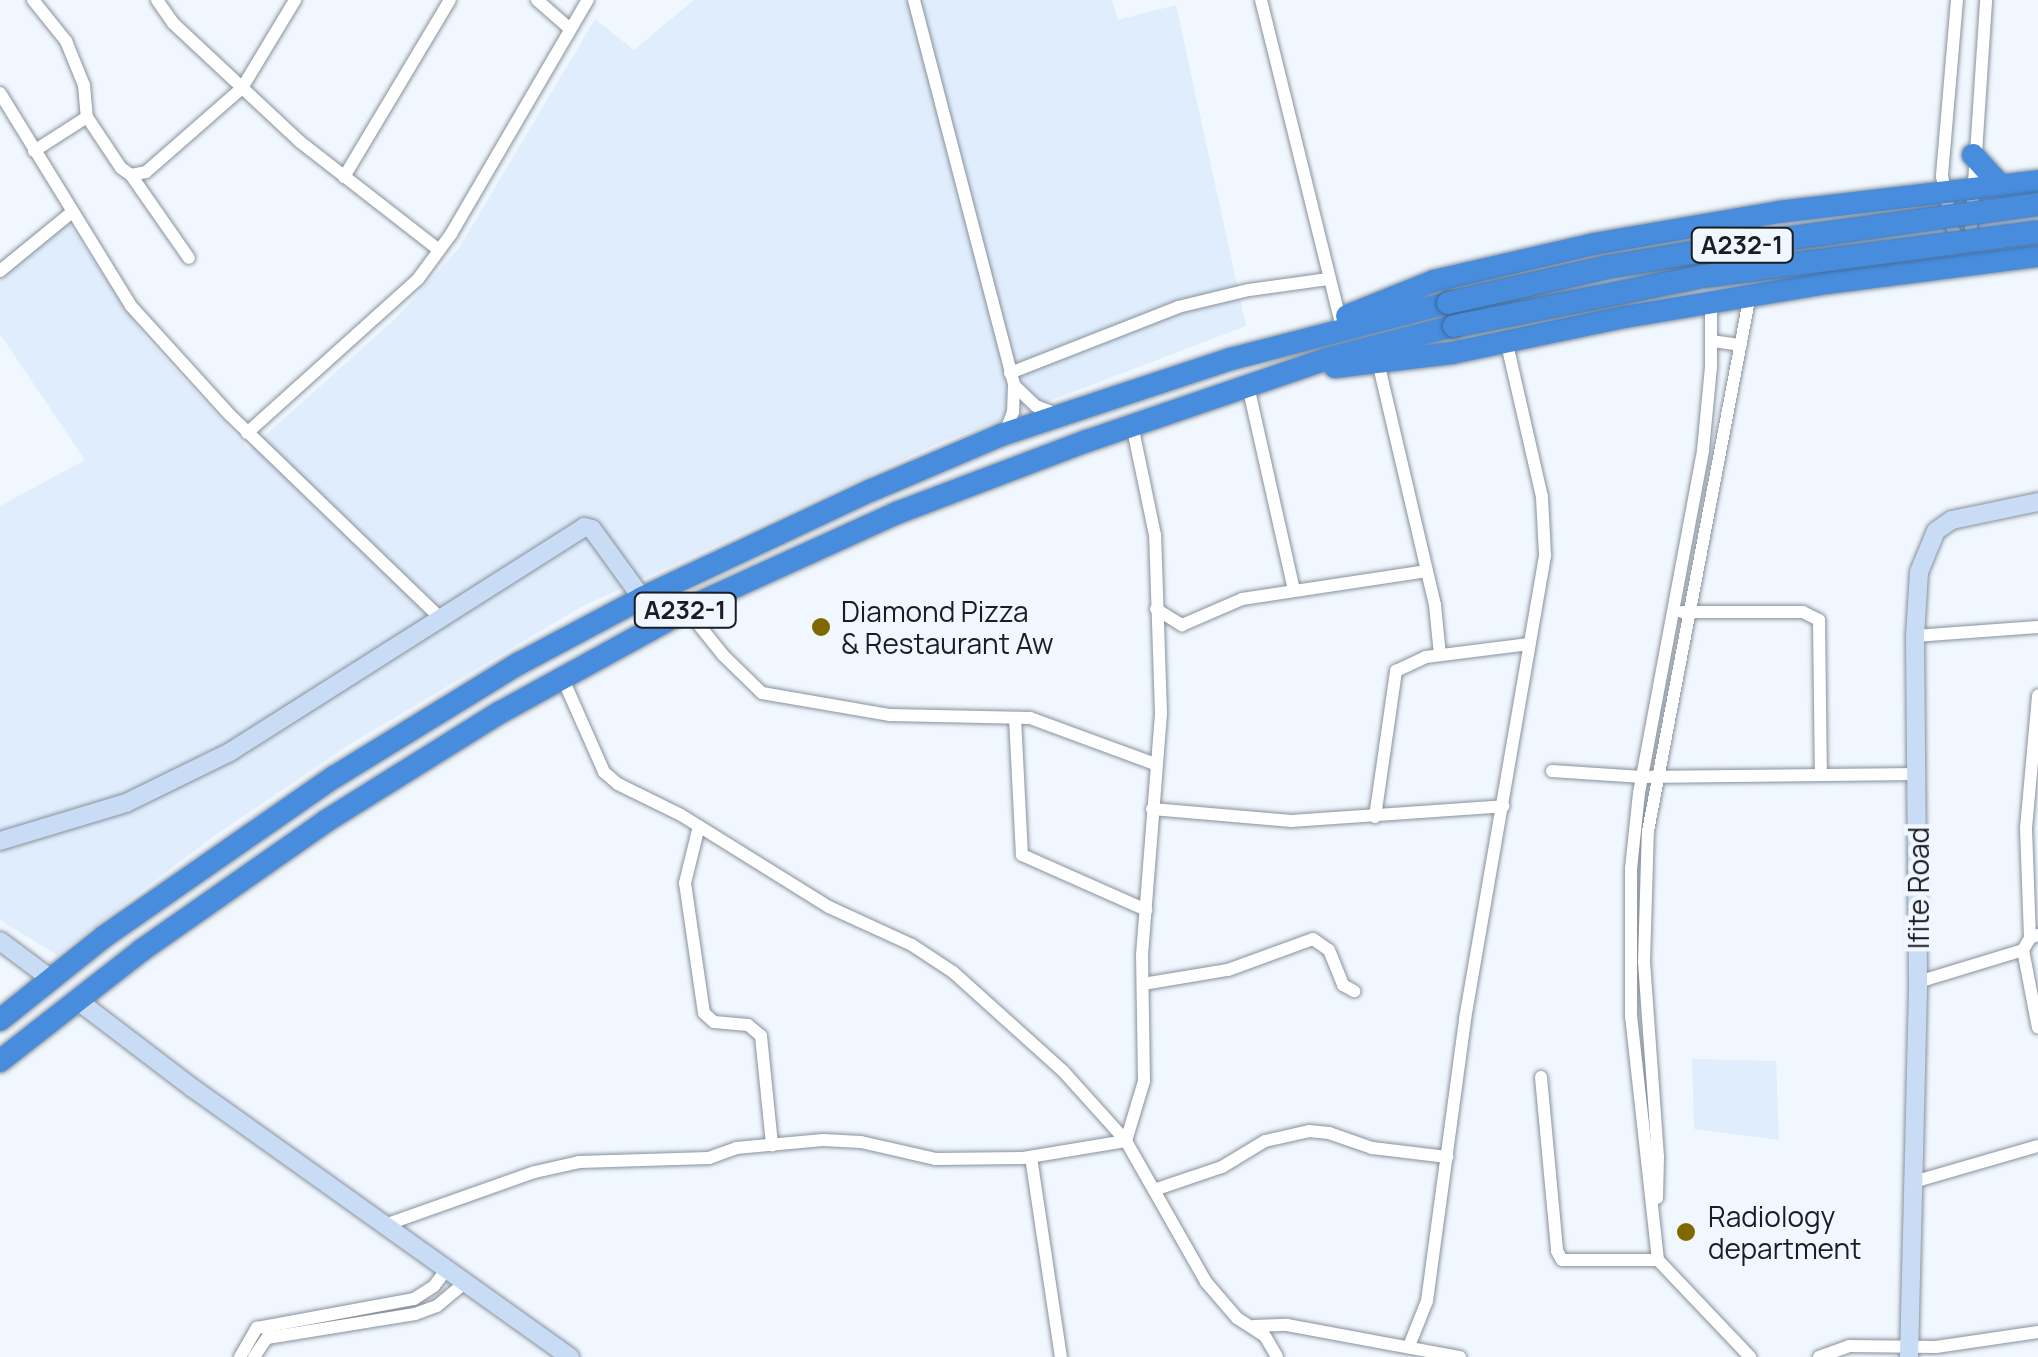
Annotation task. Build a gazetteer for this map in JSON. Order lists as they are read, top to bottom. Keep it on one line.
{"streets":{"highway":["A232-1"],"street":["Ifite Road"]},"places":["Diamond Pizza & Restaurant Aw","Radiology department"]}
